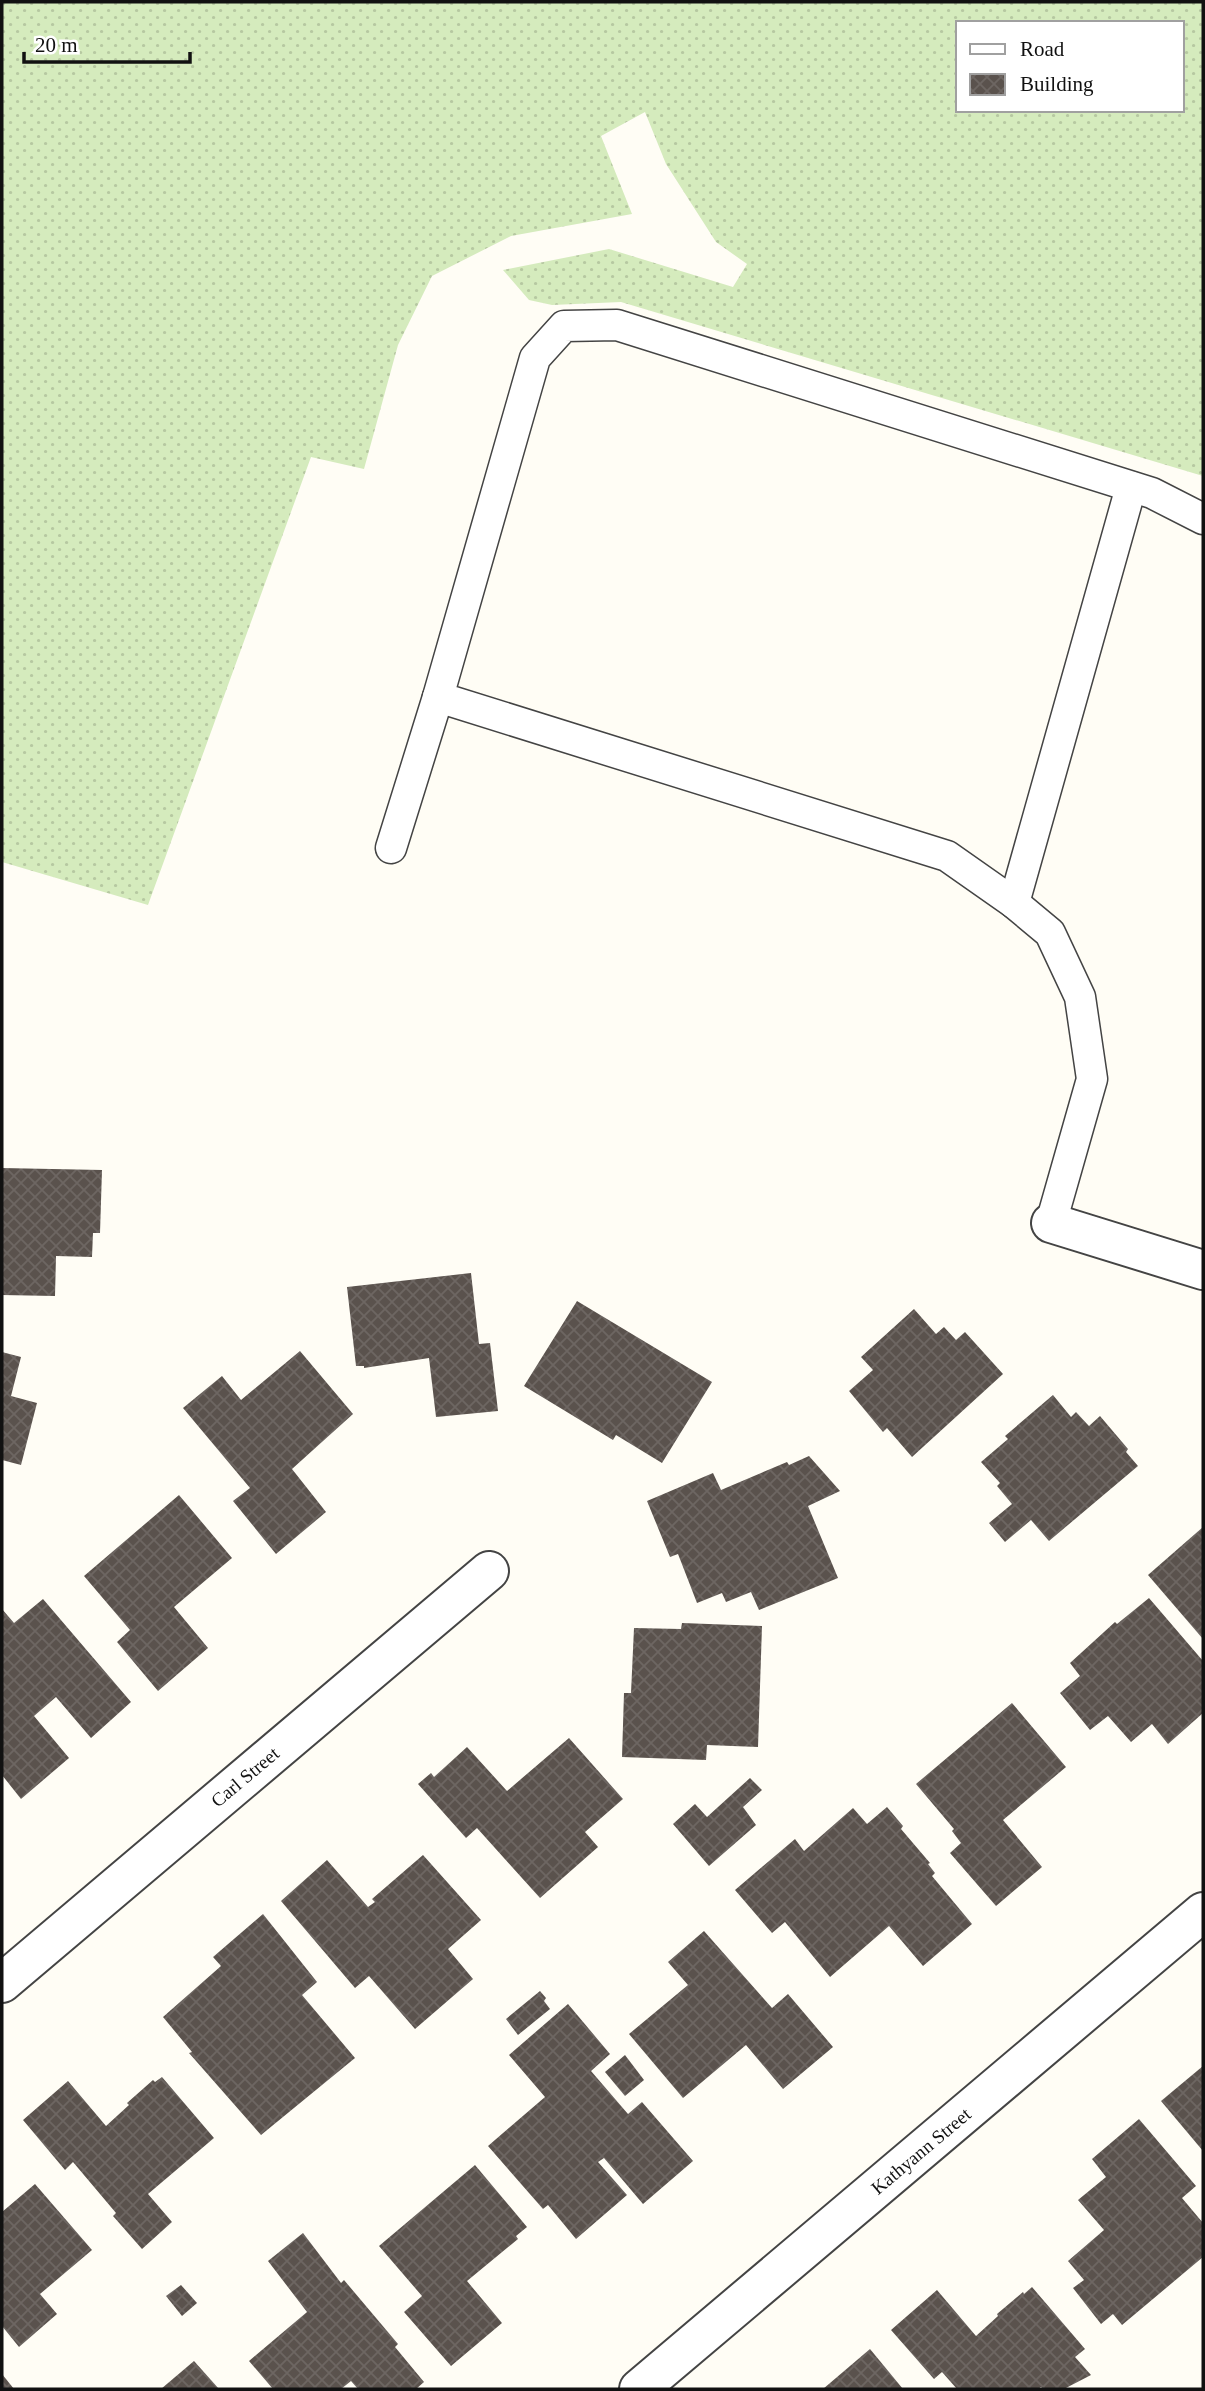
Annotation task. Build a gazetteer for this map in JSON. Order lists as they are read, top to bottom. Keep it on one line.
{"streets":{"street":["Carl Street","Kathyann Street"]},"legend":["Road","Building"],"scale_bar":"20 m"}
